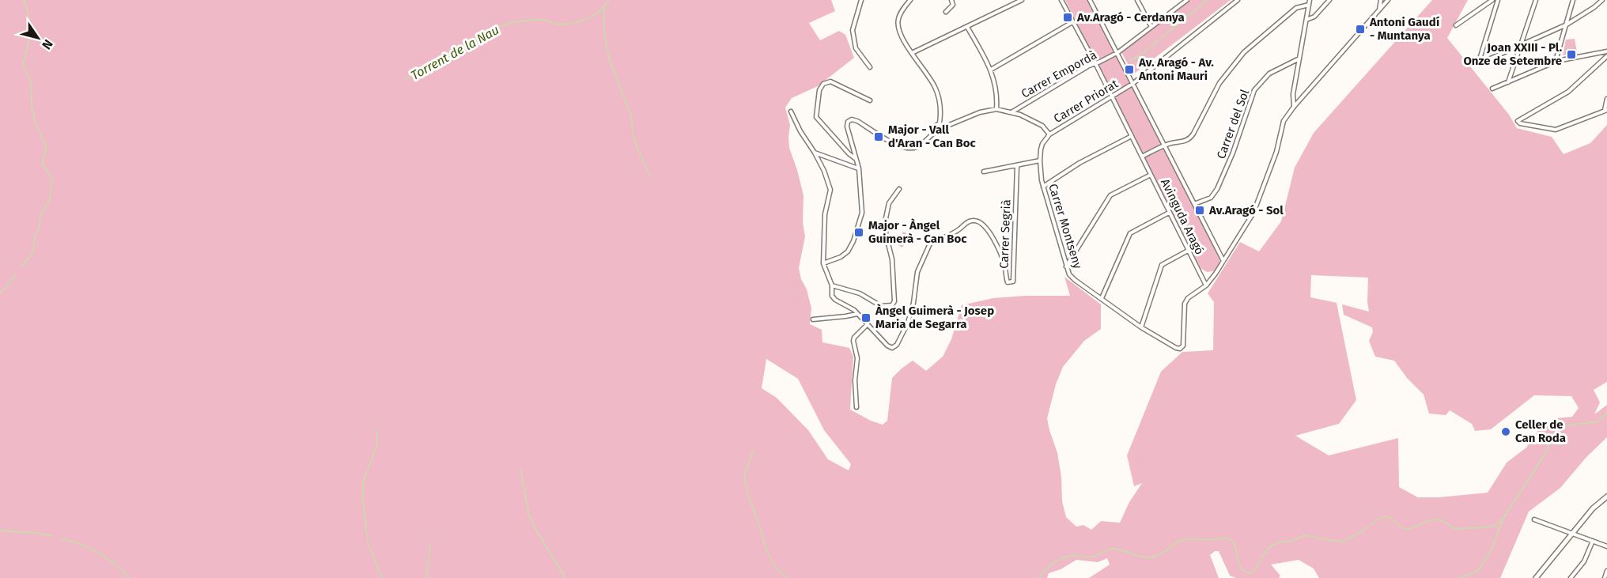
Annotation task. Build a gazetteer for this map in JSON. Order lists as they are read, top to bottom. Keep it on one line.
{"streets":{"street":["Carrer Empordà","Carrer Priorat","Carrer del Sol","Avinguda Aragó","Carrer Montseny","Carrer Segrià"]},"crossings":[["Carrer Empordà","Avinguda Aragó"],["Carrer Priorat","Avinguda Aragó"],["Carrer Priorat","Carrer Montseny"],["Carrer del Sol","Avinguda Aragó"],["Avinguda Aragó","Carrer Montseny"]],"water":["Torrent de la Nau"],"places":{"transit":["Av.Aragó - Cerdanya","Antoni Gaudí - Muntanya","Joan XXIII - Pl. Onze de Setembre","Av. Aragó - Av. Antoni Mauri","Major - Vall d'Aran - Can Boc","Av.Aragó - Sol","Major - Àngel Guimerà - Can Boc","Àngel Guimerà - Josep Maria de Segarra"],"other":["Celler de Can Roda"]},"north":"bottom right"}
